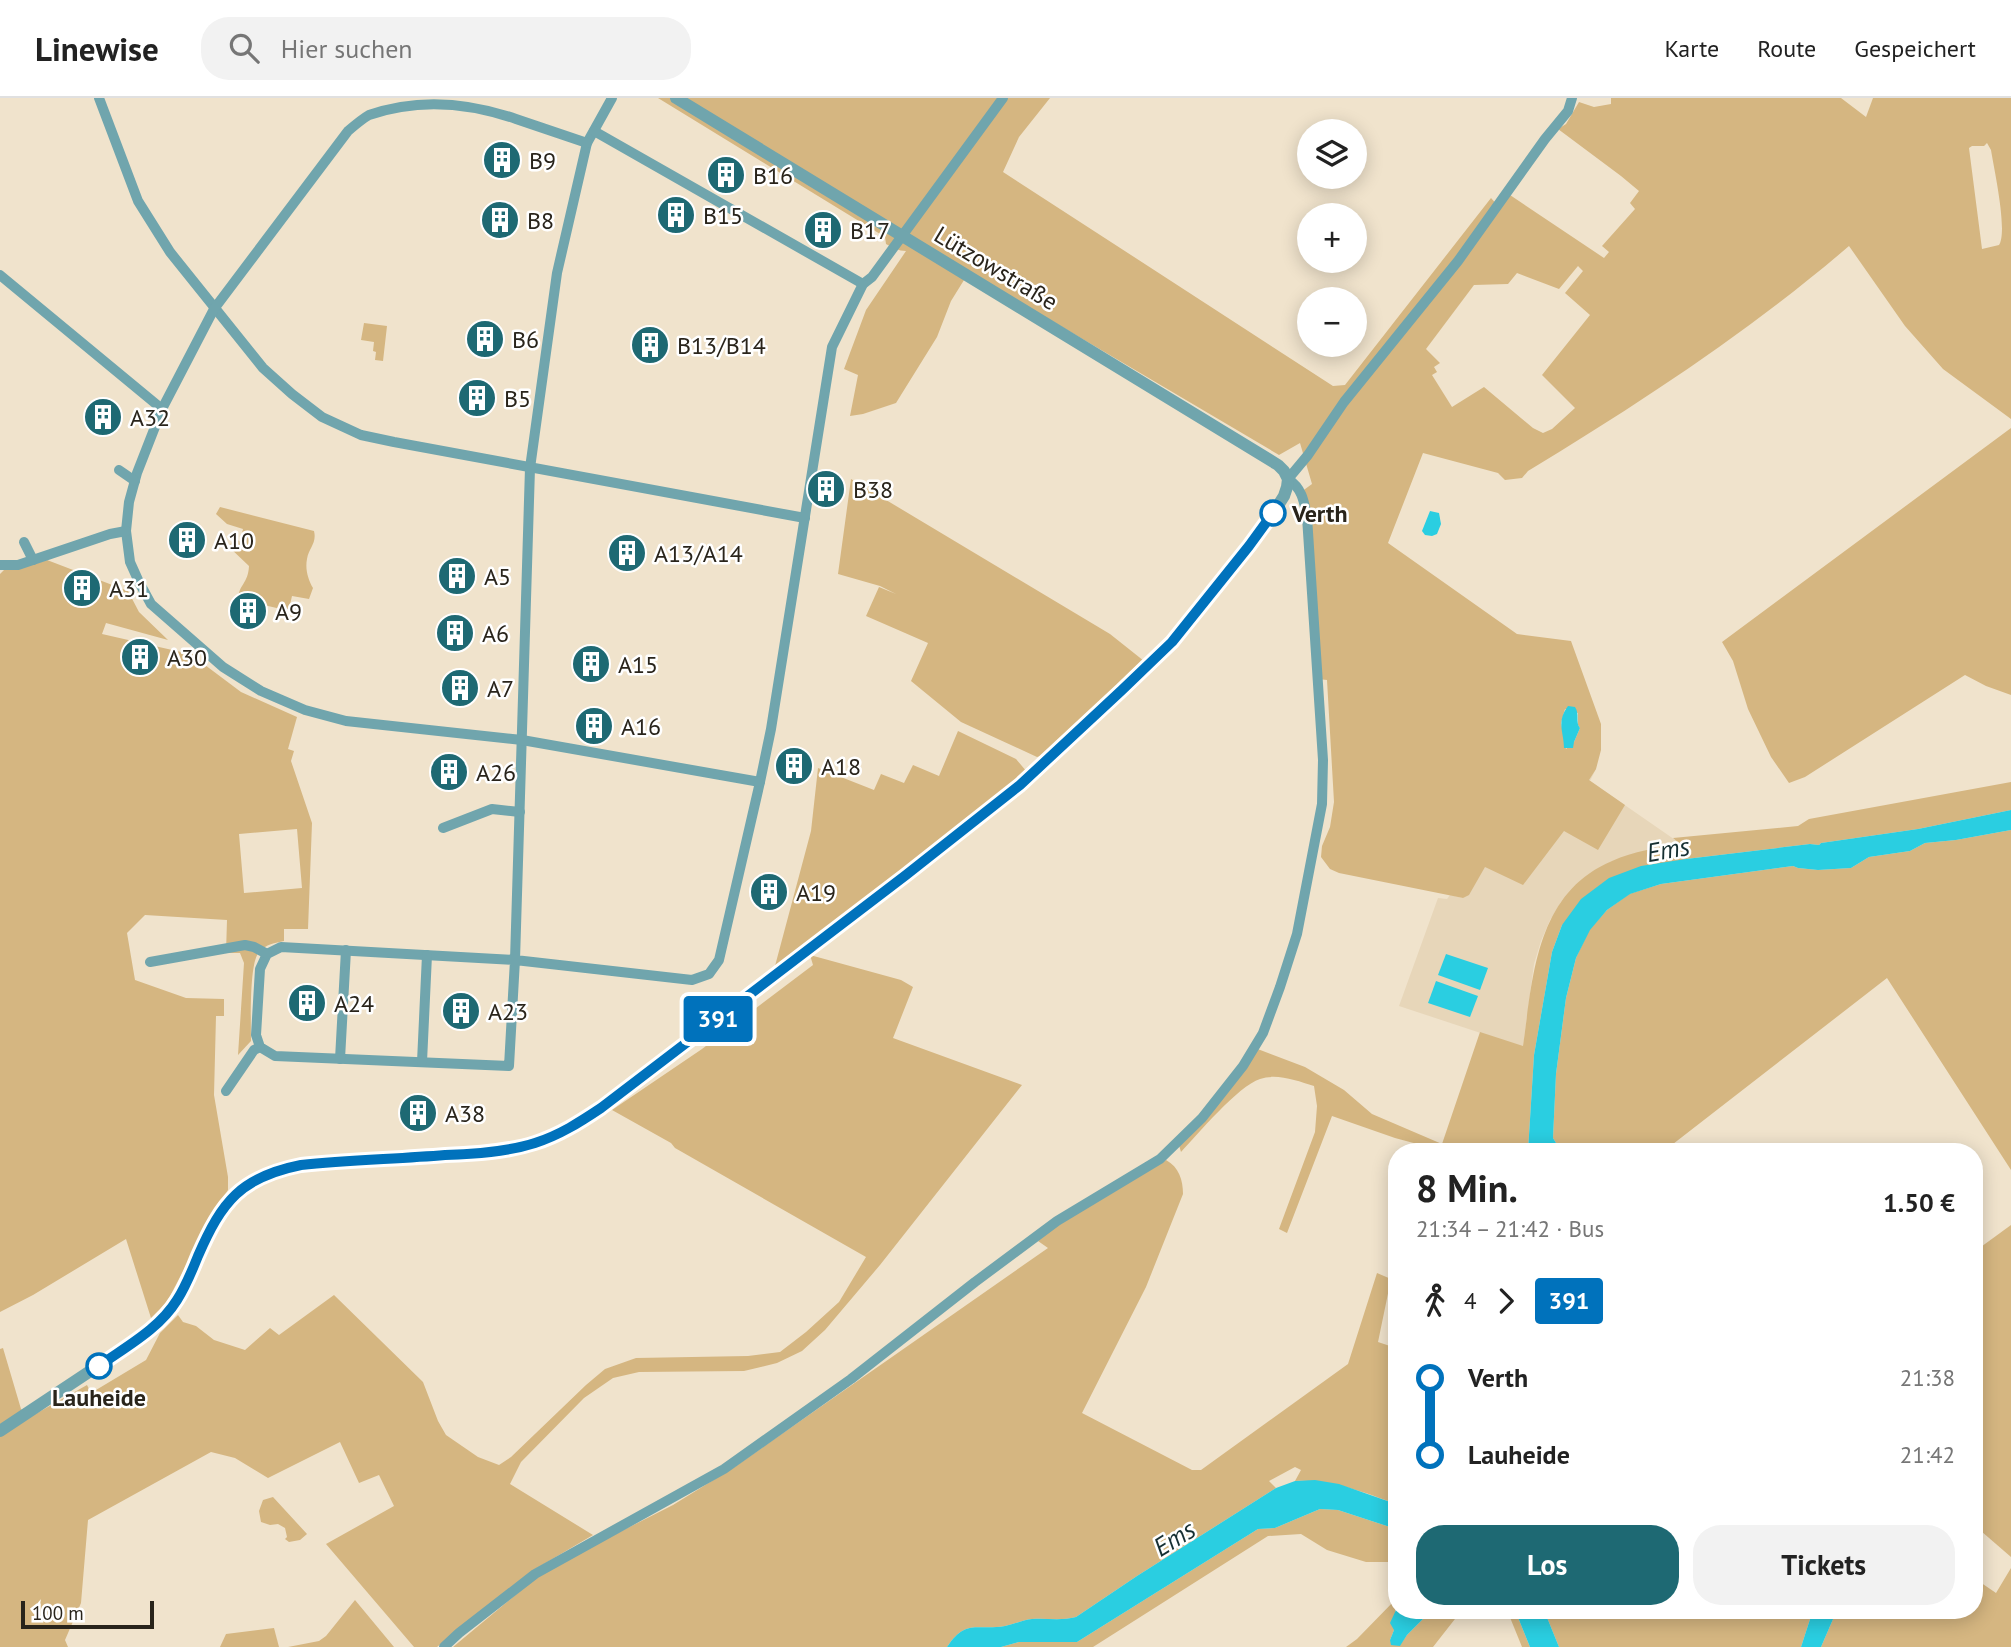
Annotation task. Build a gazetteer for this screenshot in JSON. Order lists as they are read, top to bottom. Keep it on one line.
{"streets":{"street":["Lützowstraße"]},"water":["Ems"],"places":{"building":["B9","B16","B15","B8","B17","B6","B13/B14","B5","A32","B38","A10","A13/A14","A5","A31","A9","A6","A30","A15","A7","A16","A18","A26","A19","A24","A23","A38"],"other":["Verth","Lauheide"]},"lines":["bus line 391"],"scale_bar":"100 m","page":{"header":"Linewise","search":"Hier suchen","nav":["Karte","Route","Gespeichert"],"on_map":"391","map_buttons":["+","−"],"heading":["8 Min.","21:34 – 21:42 · Bus","1.50 €"],"legs":["4","391"],"list":[{"name":"Verth","value":"21:38"},{"name":"Lauheide","value":"21:42"}],"buttons":["Los","Tickets"],"scale":"100 m"}}
